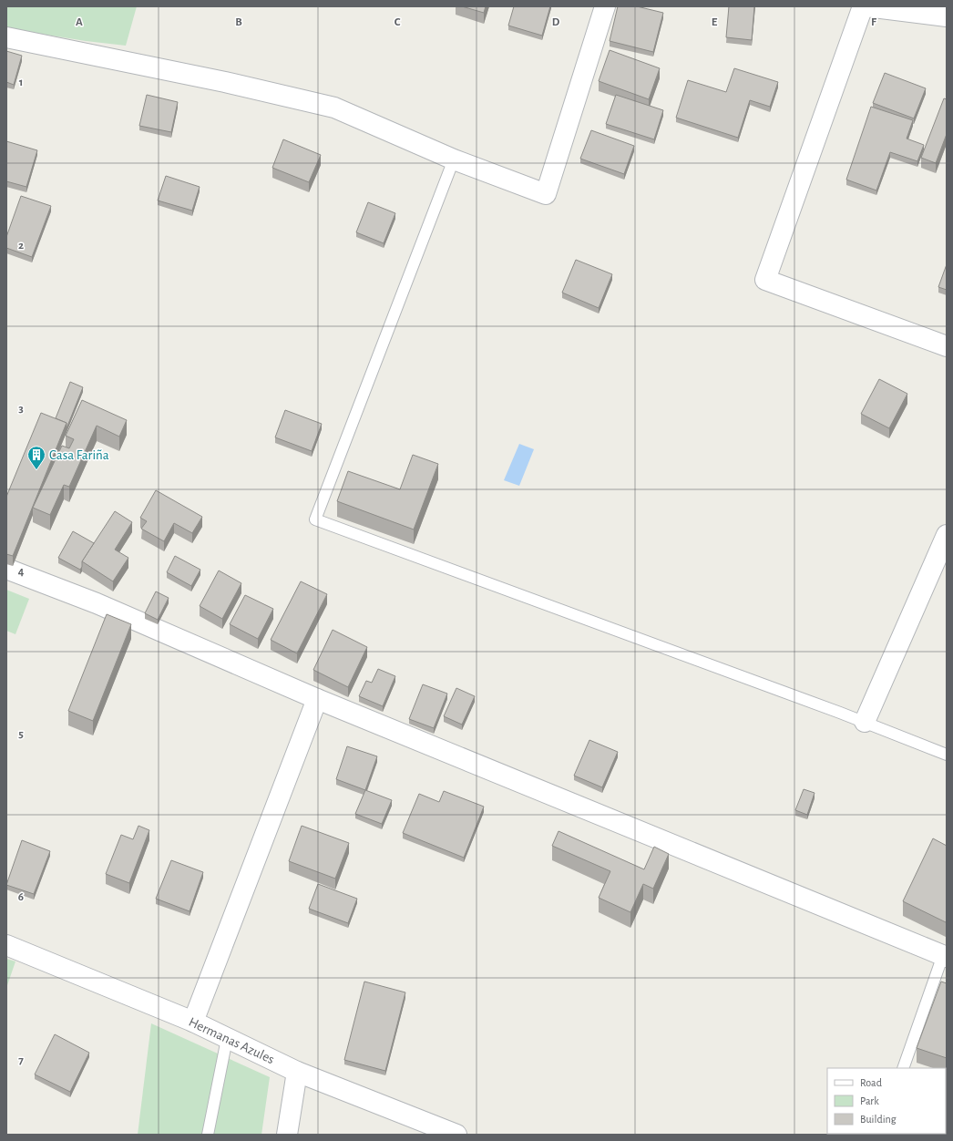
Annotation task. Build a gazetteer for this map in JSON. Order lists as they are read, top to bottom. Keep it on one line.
{"streets":{"street":["Hermanas Azules"]},"places":{"building":["Casa Fariña"]},"legend":["Road","Park","Building"],"grid":{"columns":["A","B","C","D","E","F"],"rows":["1","2","3","4","5","6","7"]}}
